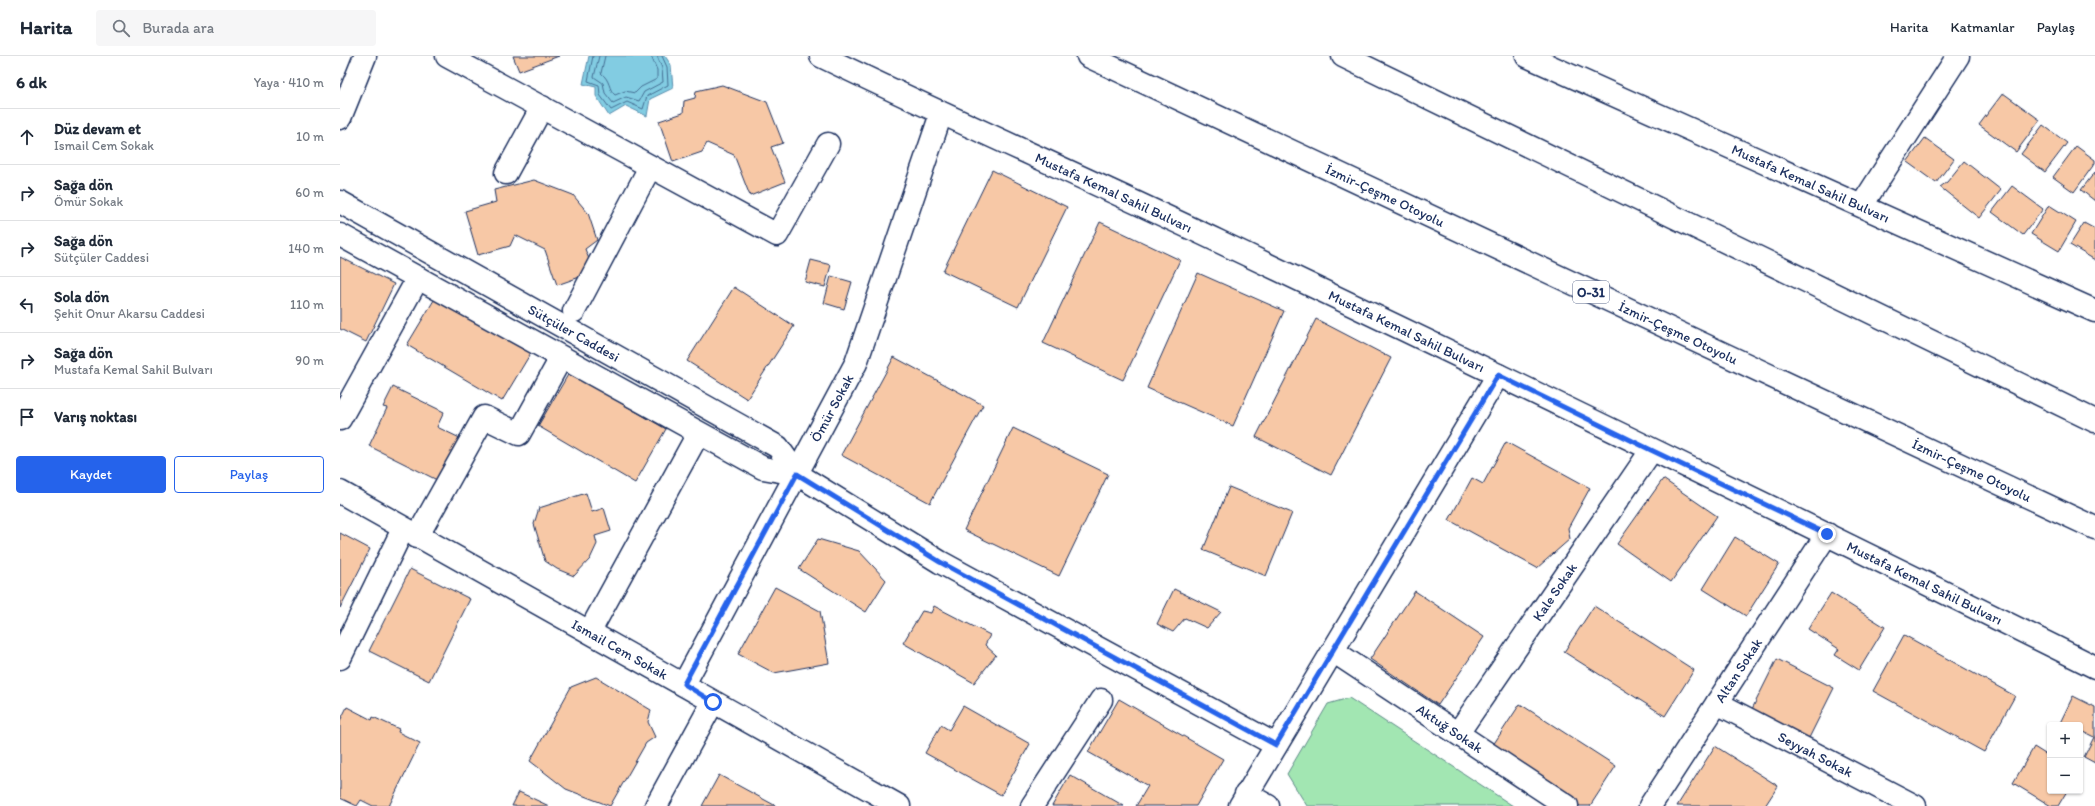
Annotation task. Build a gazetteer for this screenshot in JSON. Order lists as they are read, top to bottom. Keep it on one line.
{"streets":{"main road":["Mustafa Kemal Sahil Bulvarı","İzmir-Çeşme Otoyolu","O-31","Sütçüler Caddesi","Ömür Sokak","Kale Sokak","Ismail Cem Sokak","Altan Sokak","Aktuğ Sokak","Seyyah Sokak"]},"crossings":[["Mustafa Kemal Sahil Bulvarı","Ömür Sokak"],["Mustafa Kemal Sahil Bulvarı","Kale Sokak"],["Mustafa Kemal Sahil Bulvarı","Altan Sokak"],["Sütçüler Caddesi","Ömür Sokak"],["Ömür Sokak","Ismail Cem Sokak"],["Kale Sokak","Aktuğ Sokak"],["Altan Sokak","Seyyah Sokak"]],"page":{"header":"Harita","search":"Burada ara","nav":["Harita","Katmanlar","Paylaş"],"heading":["6 dk","Yaya · 410 m"],"list":[["Düz devam et","Ismail Cem Sokak","10 m"],["Sağa dön","Ömür Sokak","60 m"],["Sağa dön","Sütçüler Caddesi","140 m"],["Sola dön","Şehit Onur Akarsu Caddesi","110 m"],["Sağa dön","Mustafa Kemal Sahil Bulvarı","90 m"],"Varış noktası"],"buttons":["Kaydet","Paylaş"],"map_buttons":["+","−"]}}
